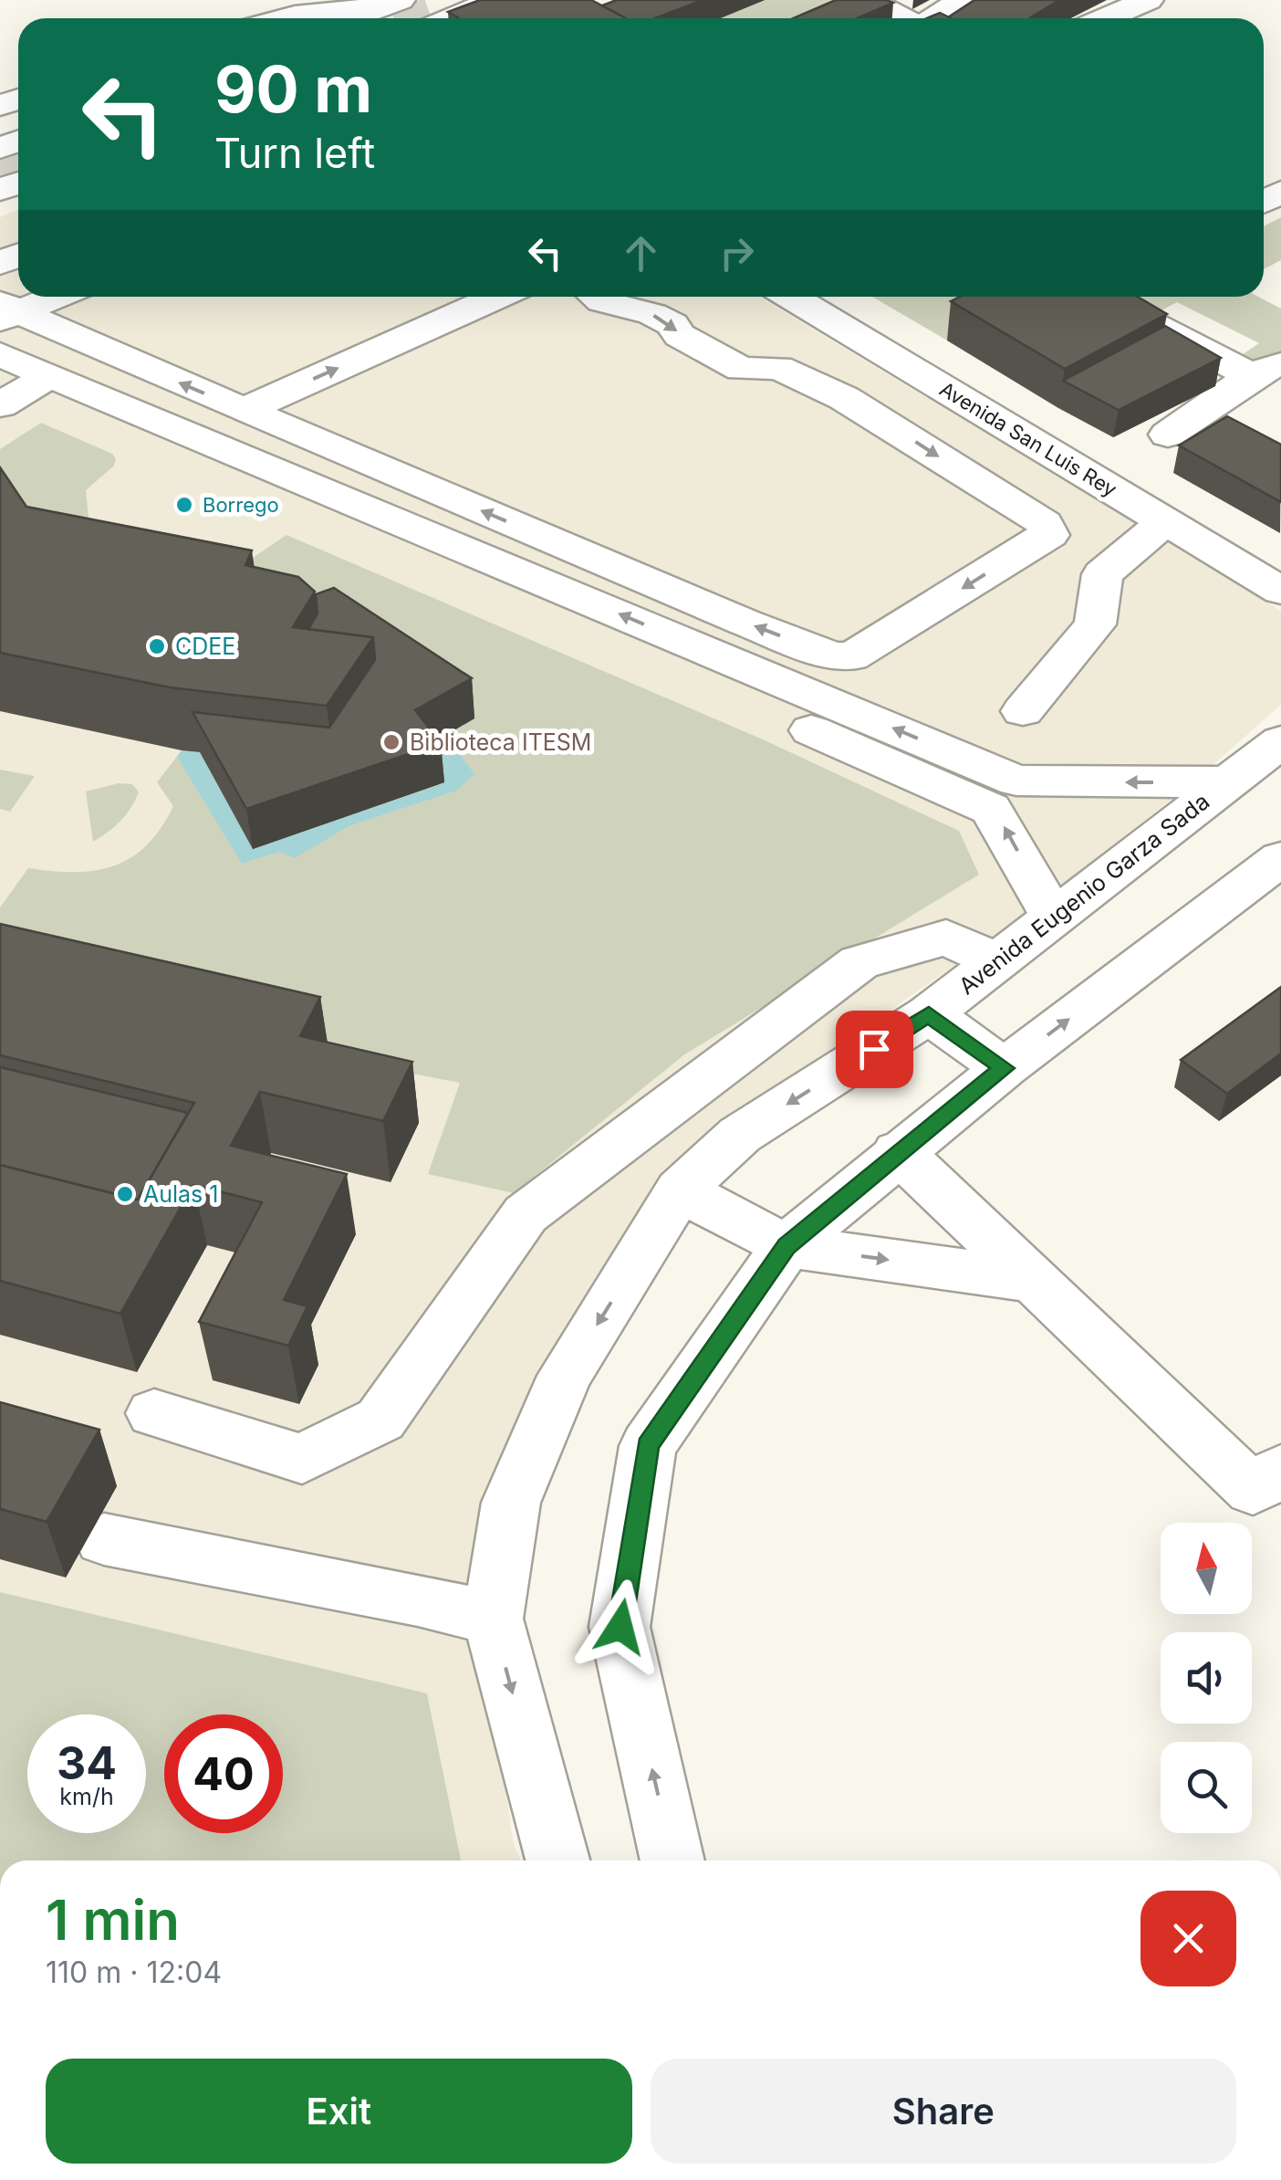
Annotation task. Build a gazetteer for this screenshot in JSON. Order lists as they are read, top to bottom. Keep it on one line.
{"streets":{"main road":["Avenida San Luis Rey","Avenida Eugenio Garza Sada"]},"places":["Borrego","CDEE","Biblioteca ITESM","Aulas 1"],"north":"top","page":{"turn":["90 m","Turn left"],"speed":"34 km/h","limit":"40","heading":["1 min","110 m · 12:04"],"buttons":["Exit","Share"]}}
